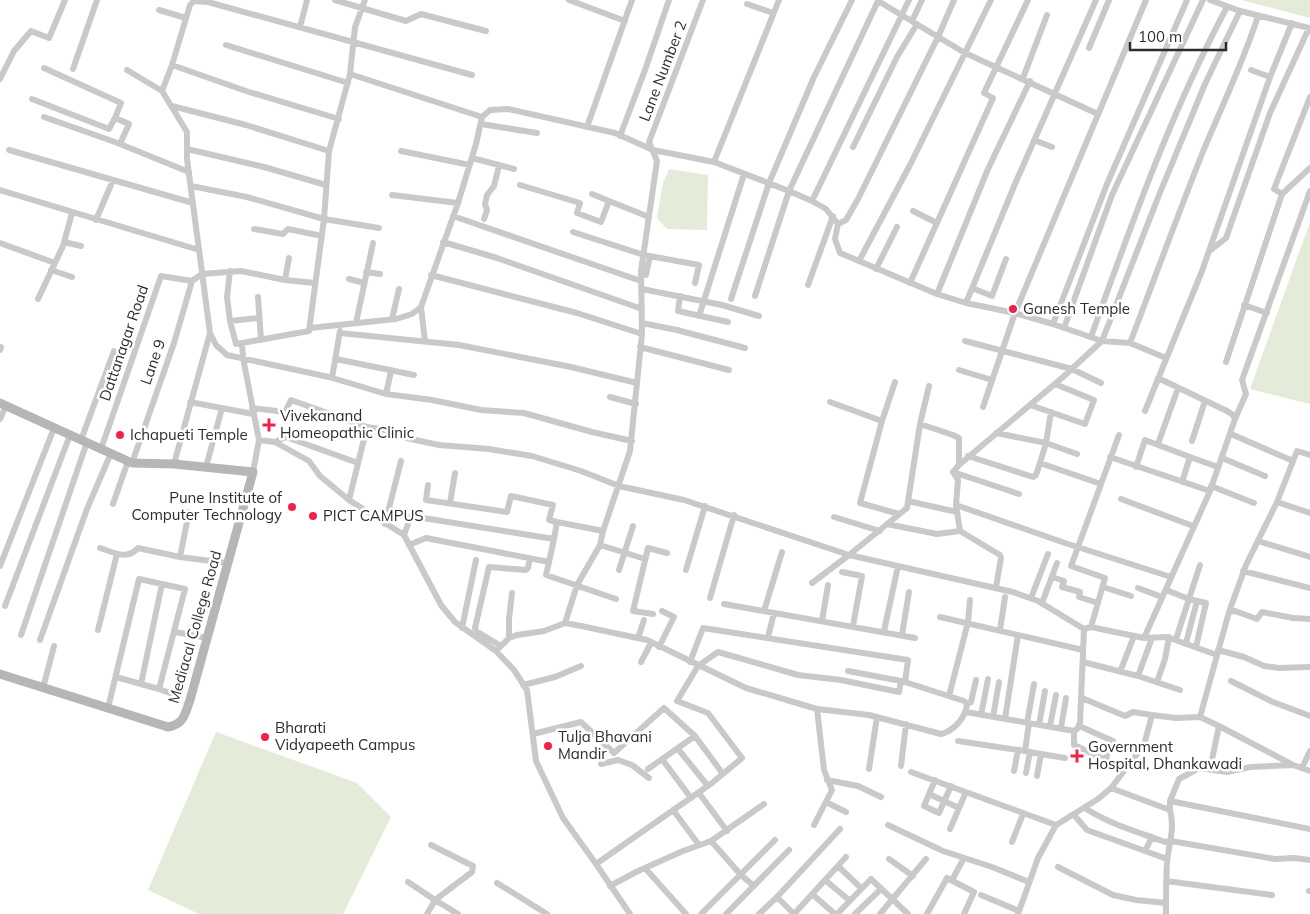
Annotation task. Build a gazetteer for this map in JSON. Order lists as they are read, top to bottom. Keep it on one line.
{"streets":{"street":["Lane Number 2","Dattanagar Road","Lane 9","Mediacal College Road"]},"crossings":[["Dattanagar Road","Lane 9"]],"places":{"other":["Ganesh Temple","Ichapueti Temple","Pune Institute of Computer Technology","PICT CAMPUS","Bharati Vidyapeeth Campus","Tulja Bhavani Mandir"],"health":["Vivekanand Homeopathic Clinic","Government Hospital, Dhankawadi"]},"scale_bar":"100 m"}
